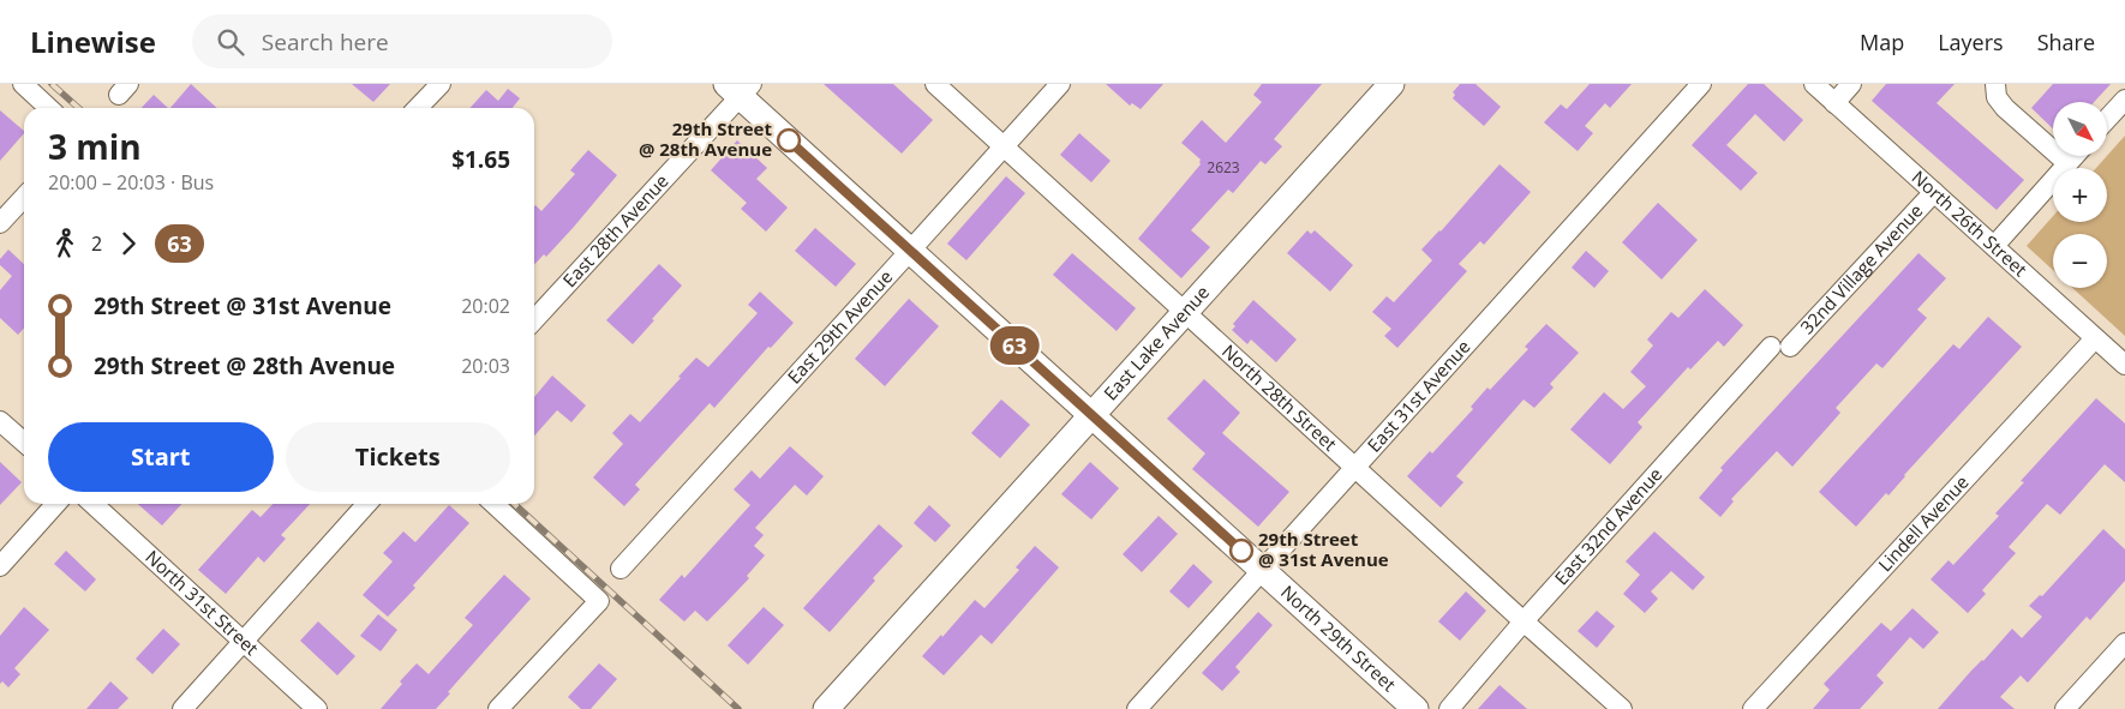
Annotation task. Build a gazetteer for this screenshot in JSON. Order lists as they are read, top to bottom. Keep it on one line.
{"streets":{"street":["North 26th Street","East 28th Avenue","32nd Village Avenue","East 29th Avenue","East Lake Avenue","North 28th Street","East 31st Avenue","Lindell Avenue","East 32nd Avenue","North 31st Street","North 29th Street"]},"crossings":[["North 26th Street","32nd Village Avenue"],["North 26th Street","Lindell Avenue"],["East 28th Avenue","North 29th Street"],["32nd Village Avenue","East 32nd Avenue"],["East 29th Avenue","North 28th Street"],["East 29th Avenue","North 29th Street"],["East Lake Avenue","North 28th Street"],["East Lake Avenue","North 29th Street"],["North 28th Street","East 31st Avenue"],["North 28th Street","East 32nd Avenue"],["East 31st Avenue","North 29th Street"]],"places":["29th Street @ 28th Avenue","29th Street @ 31st Avenue"],"lines":["bus line 63"],"house_numbers":["2623"],"north":"bottom right","page":{"header":"Linewise","search":"Search here","nav":["Map","Layers","Share"],"on_map":"63","map_buttons":["+","−"],"heading":["3 min","20:00 – 20:03 · Bus","$1.65"],"legs":["2","63"],"list":[{"name":"29th Street @ 31st Avenue","value":"20:02"},{"name":"29th Street @ 28th Avenue","value":"20:03"}],"buttons":["Start","Tickets"]}}
